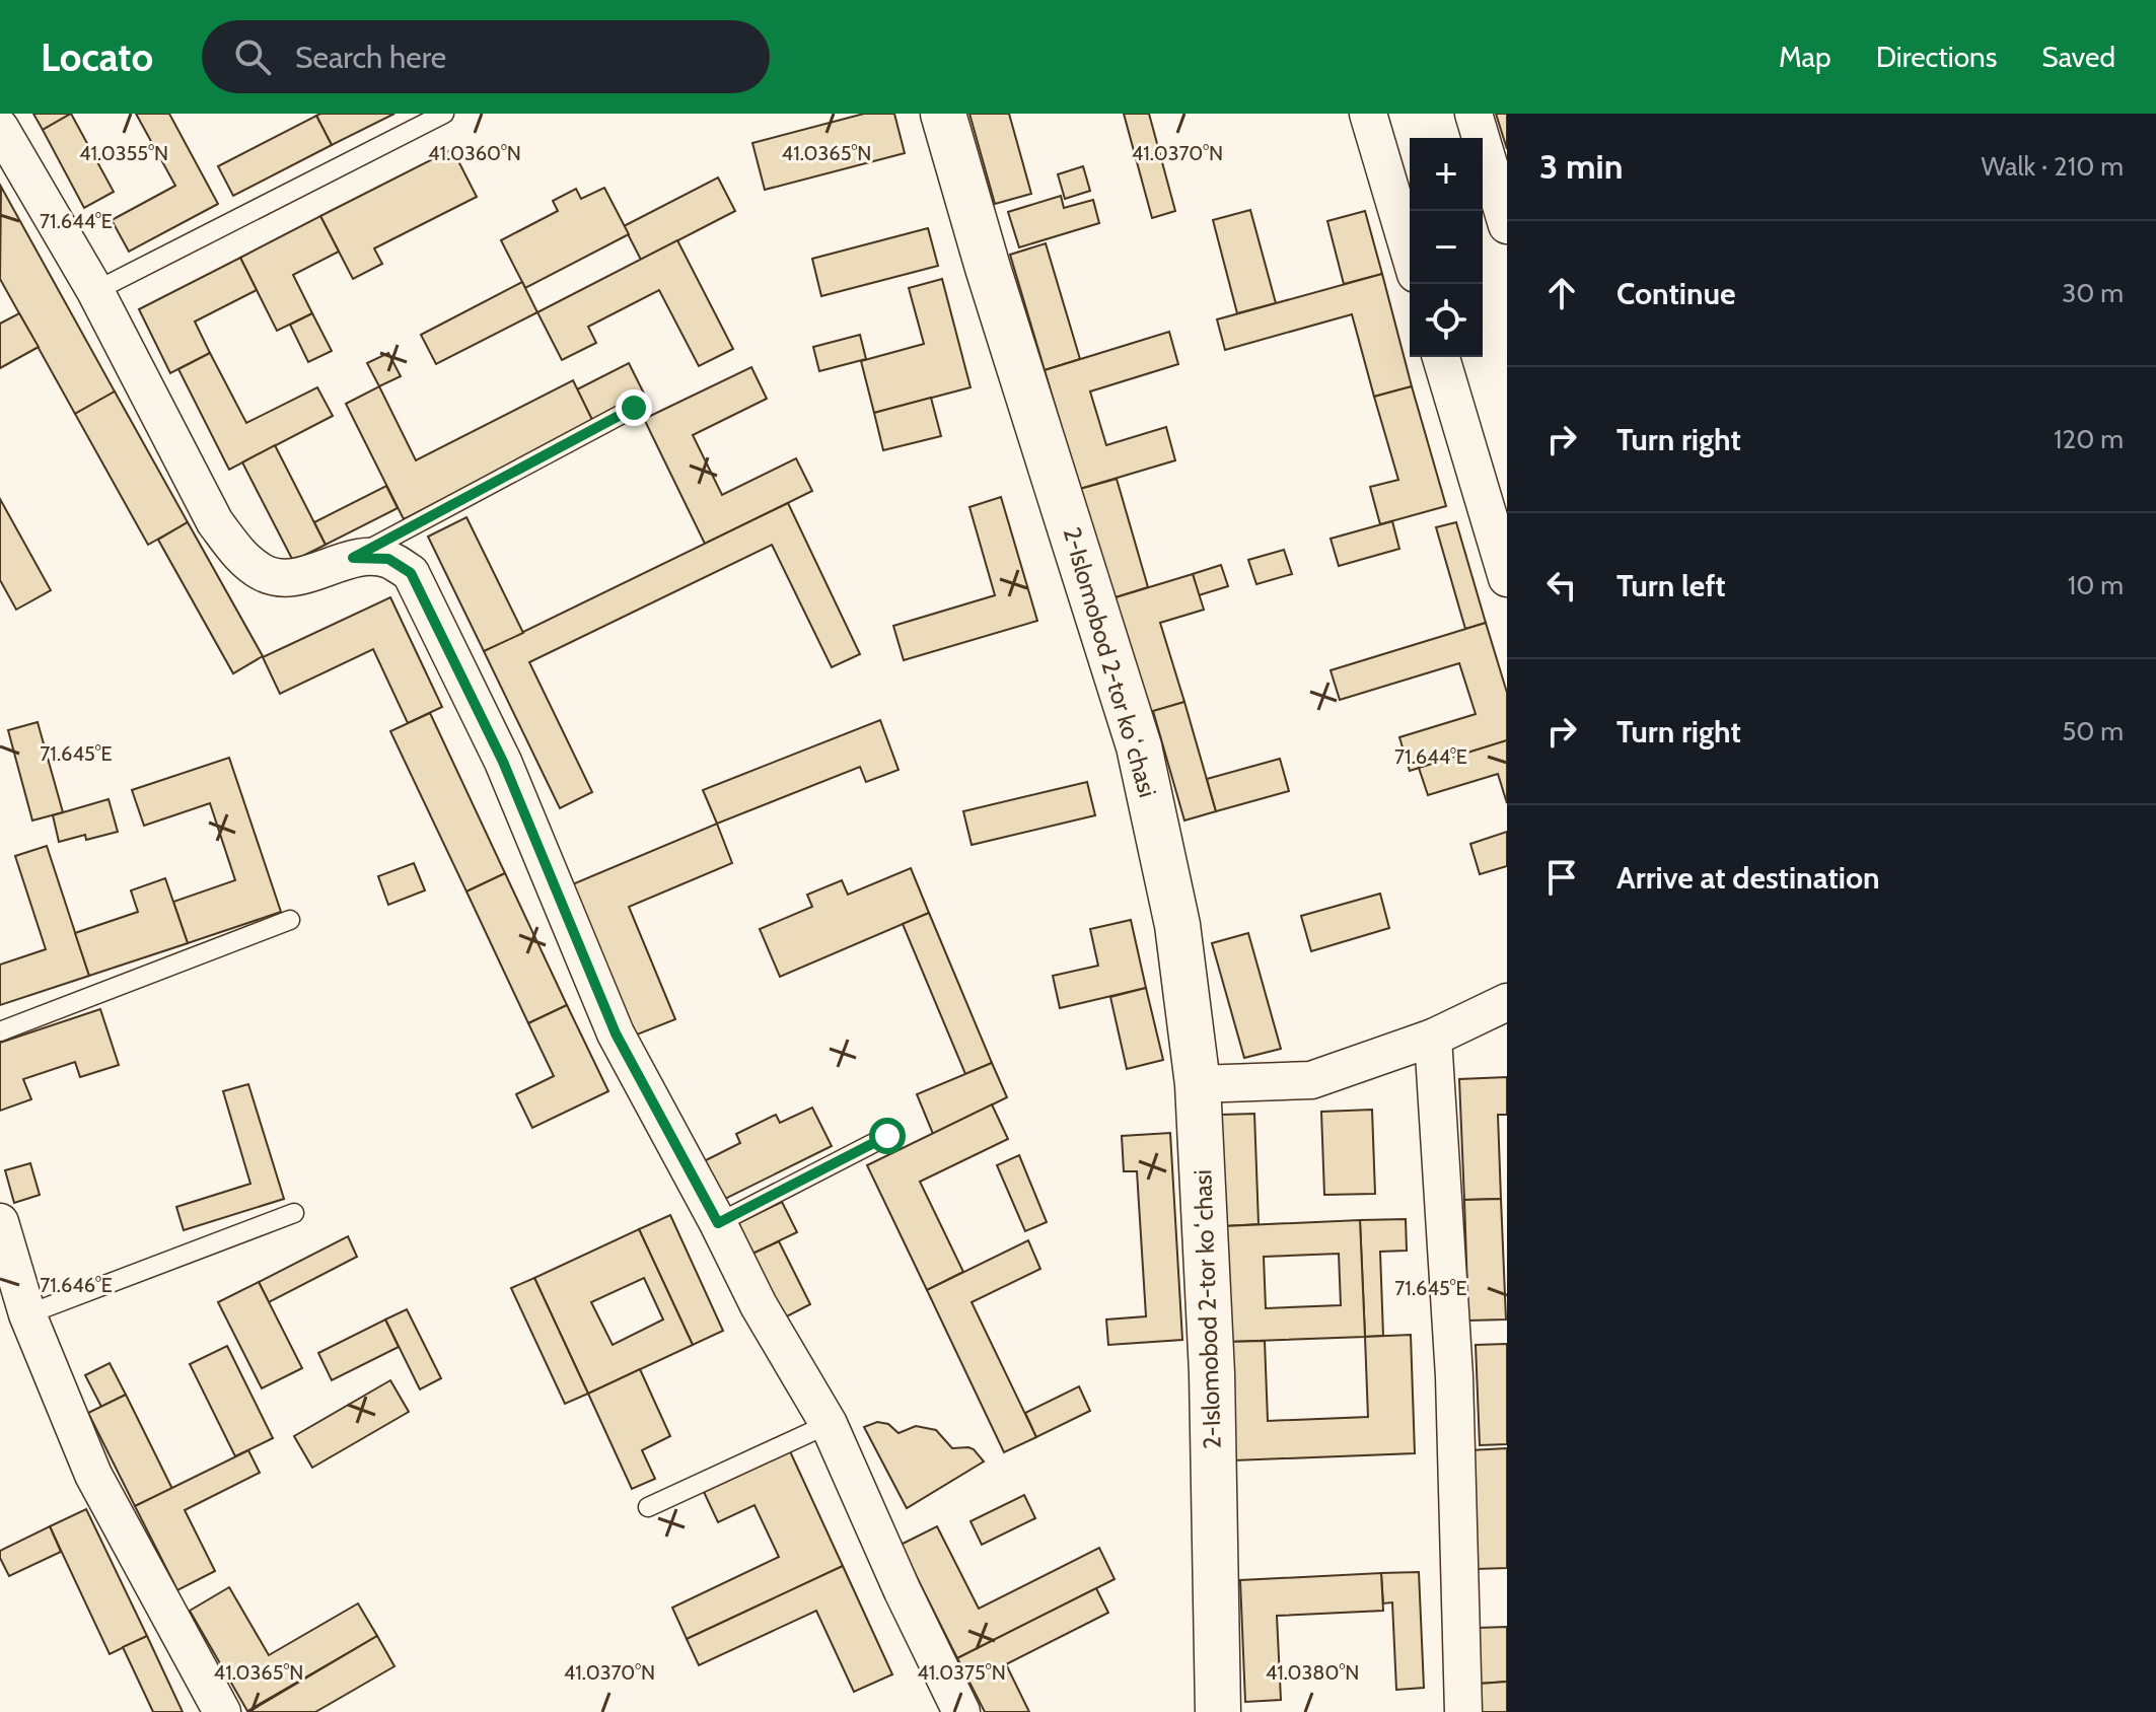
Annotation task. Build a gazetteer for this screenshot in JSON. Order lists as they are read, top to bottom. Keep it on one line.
{"streets":{"street":["2-Islomobod 2-tor koʻchasi"]},"page":{"header":"Locato","search":"Search here","nav":["Map","Directions","Saved"],"heading":["3 min","Walk · 210 m"],"map_buttons":["+","−"],"list":[["Continue","30 m"],["Turn right","120 m"],["Turn left","10 m"],["Turn right","50 m"],"Arrive at destination"]},"coordinates":["41.0360°N","41.0355°N","41.0365°N","41.0370°N","71.644°E","71.645°E","71.646°E","41.0375°N","41.0380°N"]}
